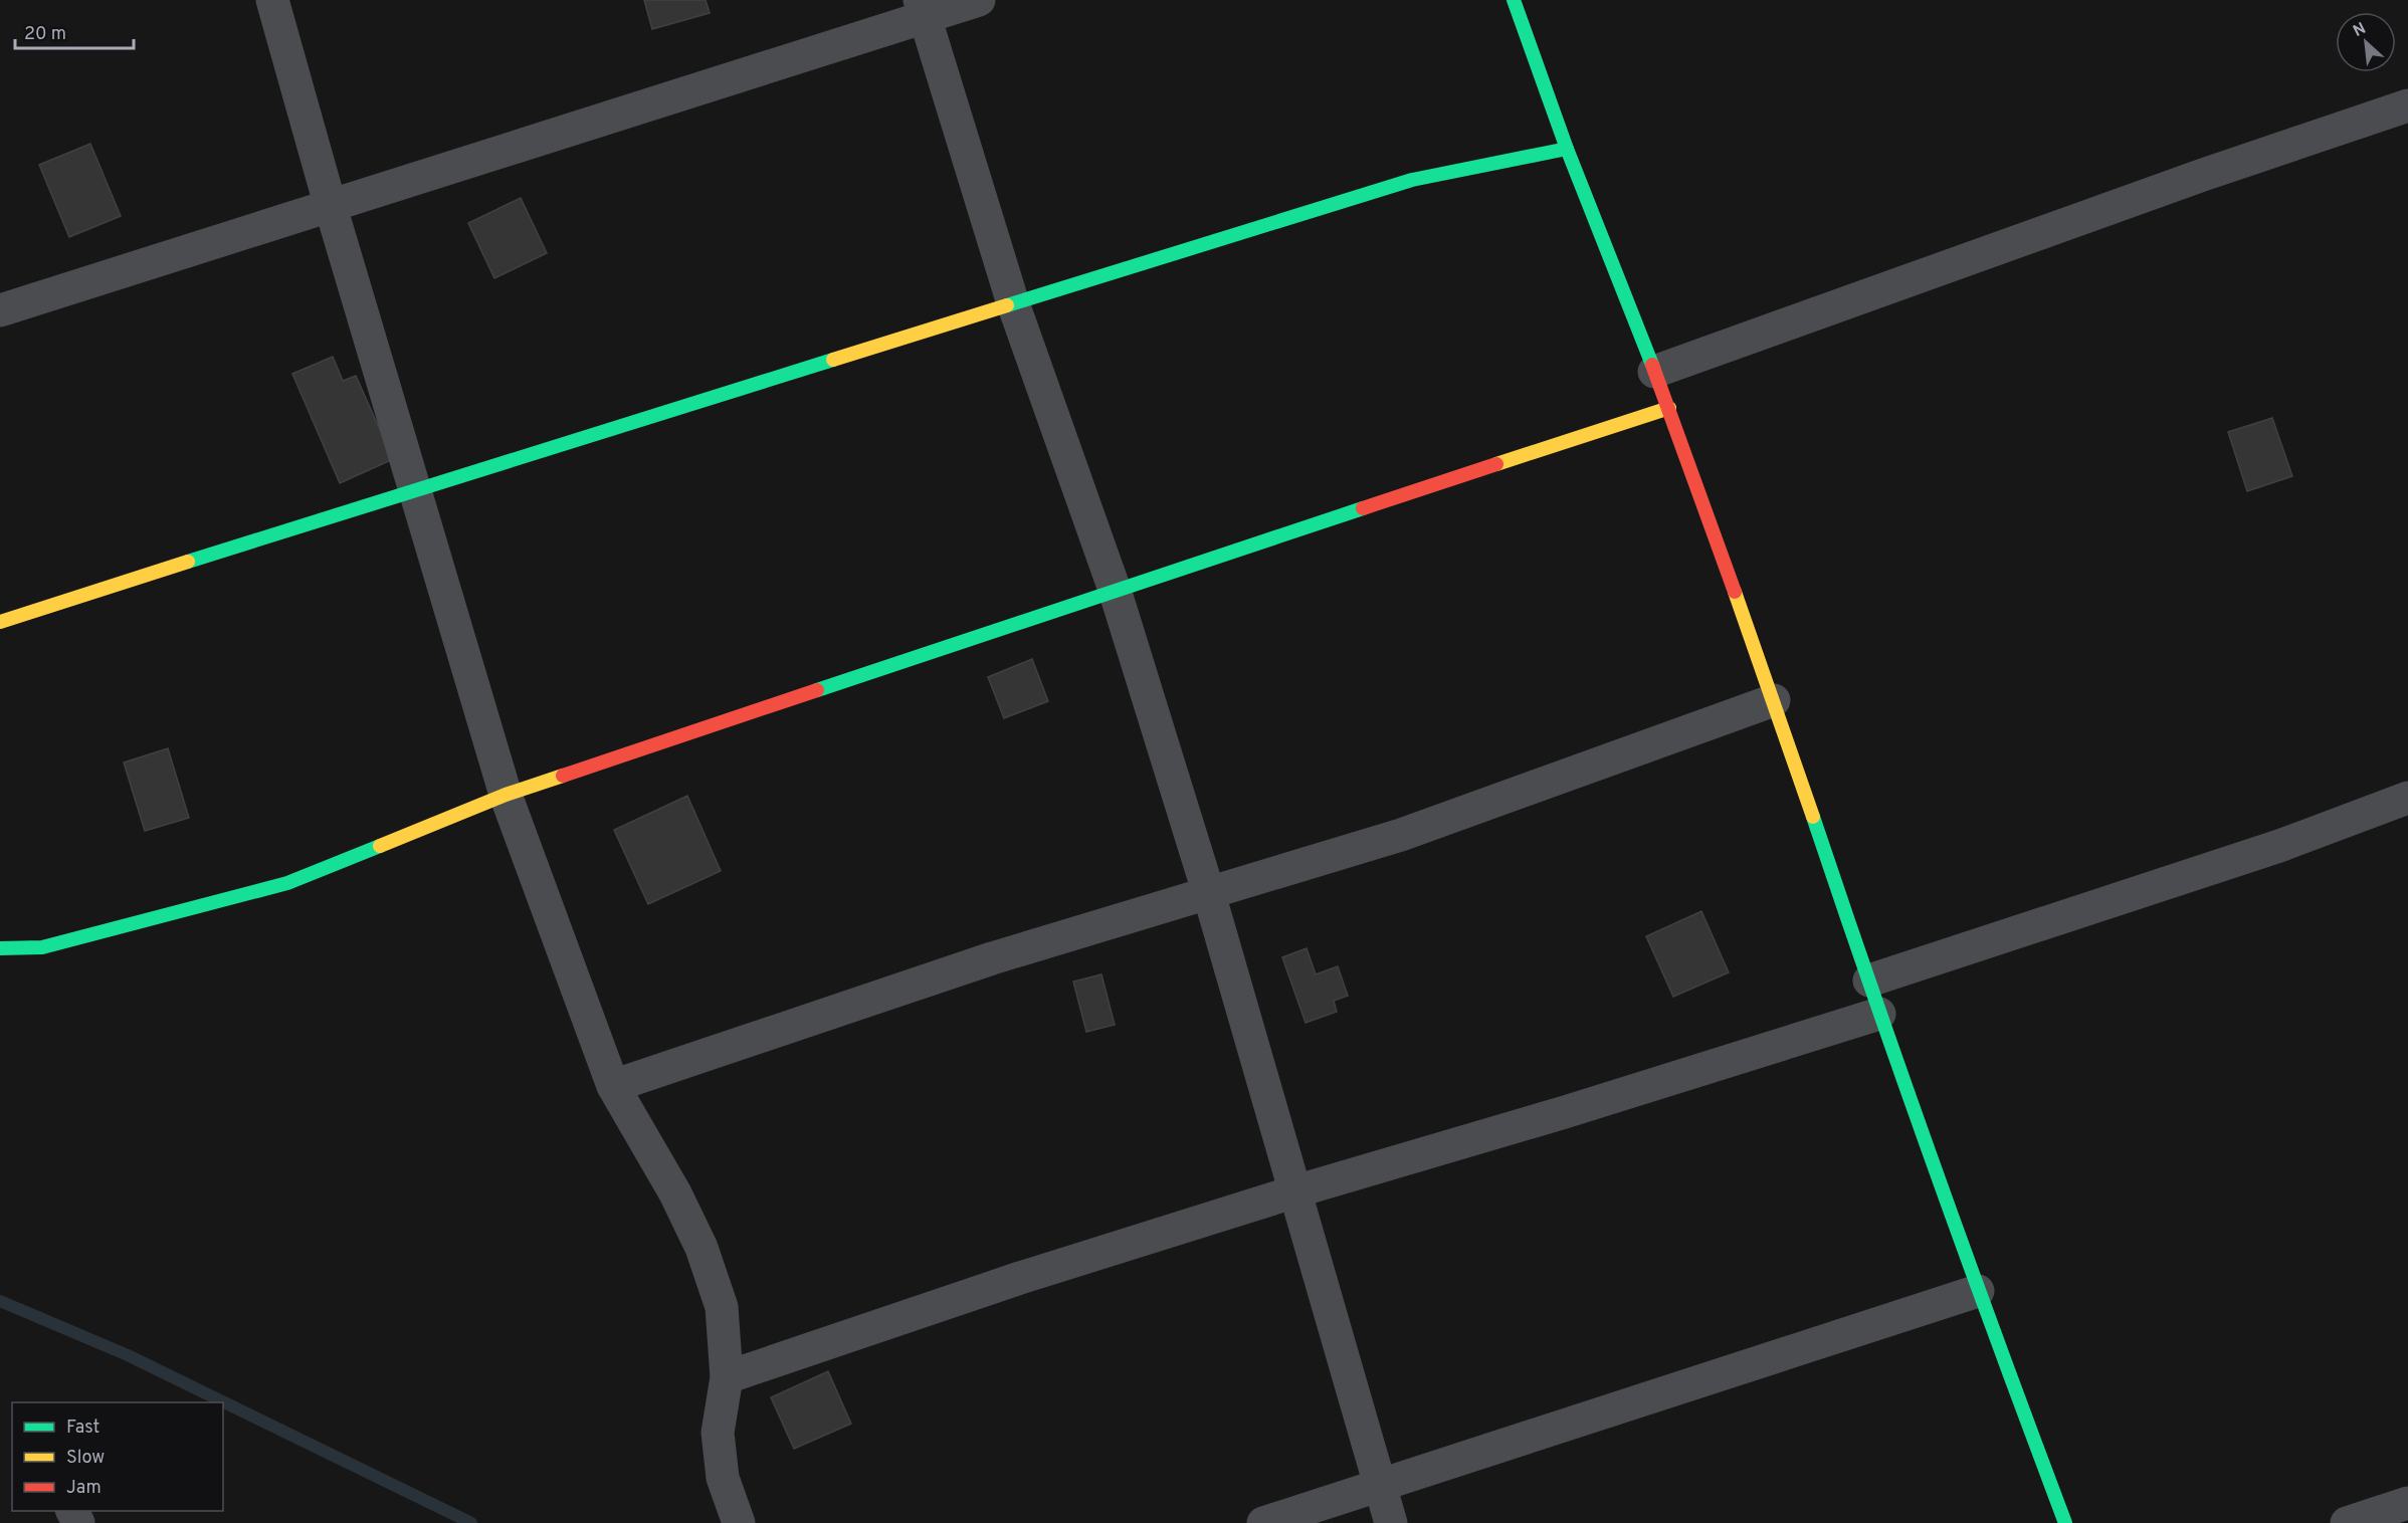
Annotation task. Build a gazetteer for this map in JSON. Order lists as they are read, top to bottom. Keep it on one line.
{"legend":["Fast","Slow","Jam"],"scale_bar":"20 m","north":"top left"}
